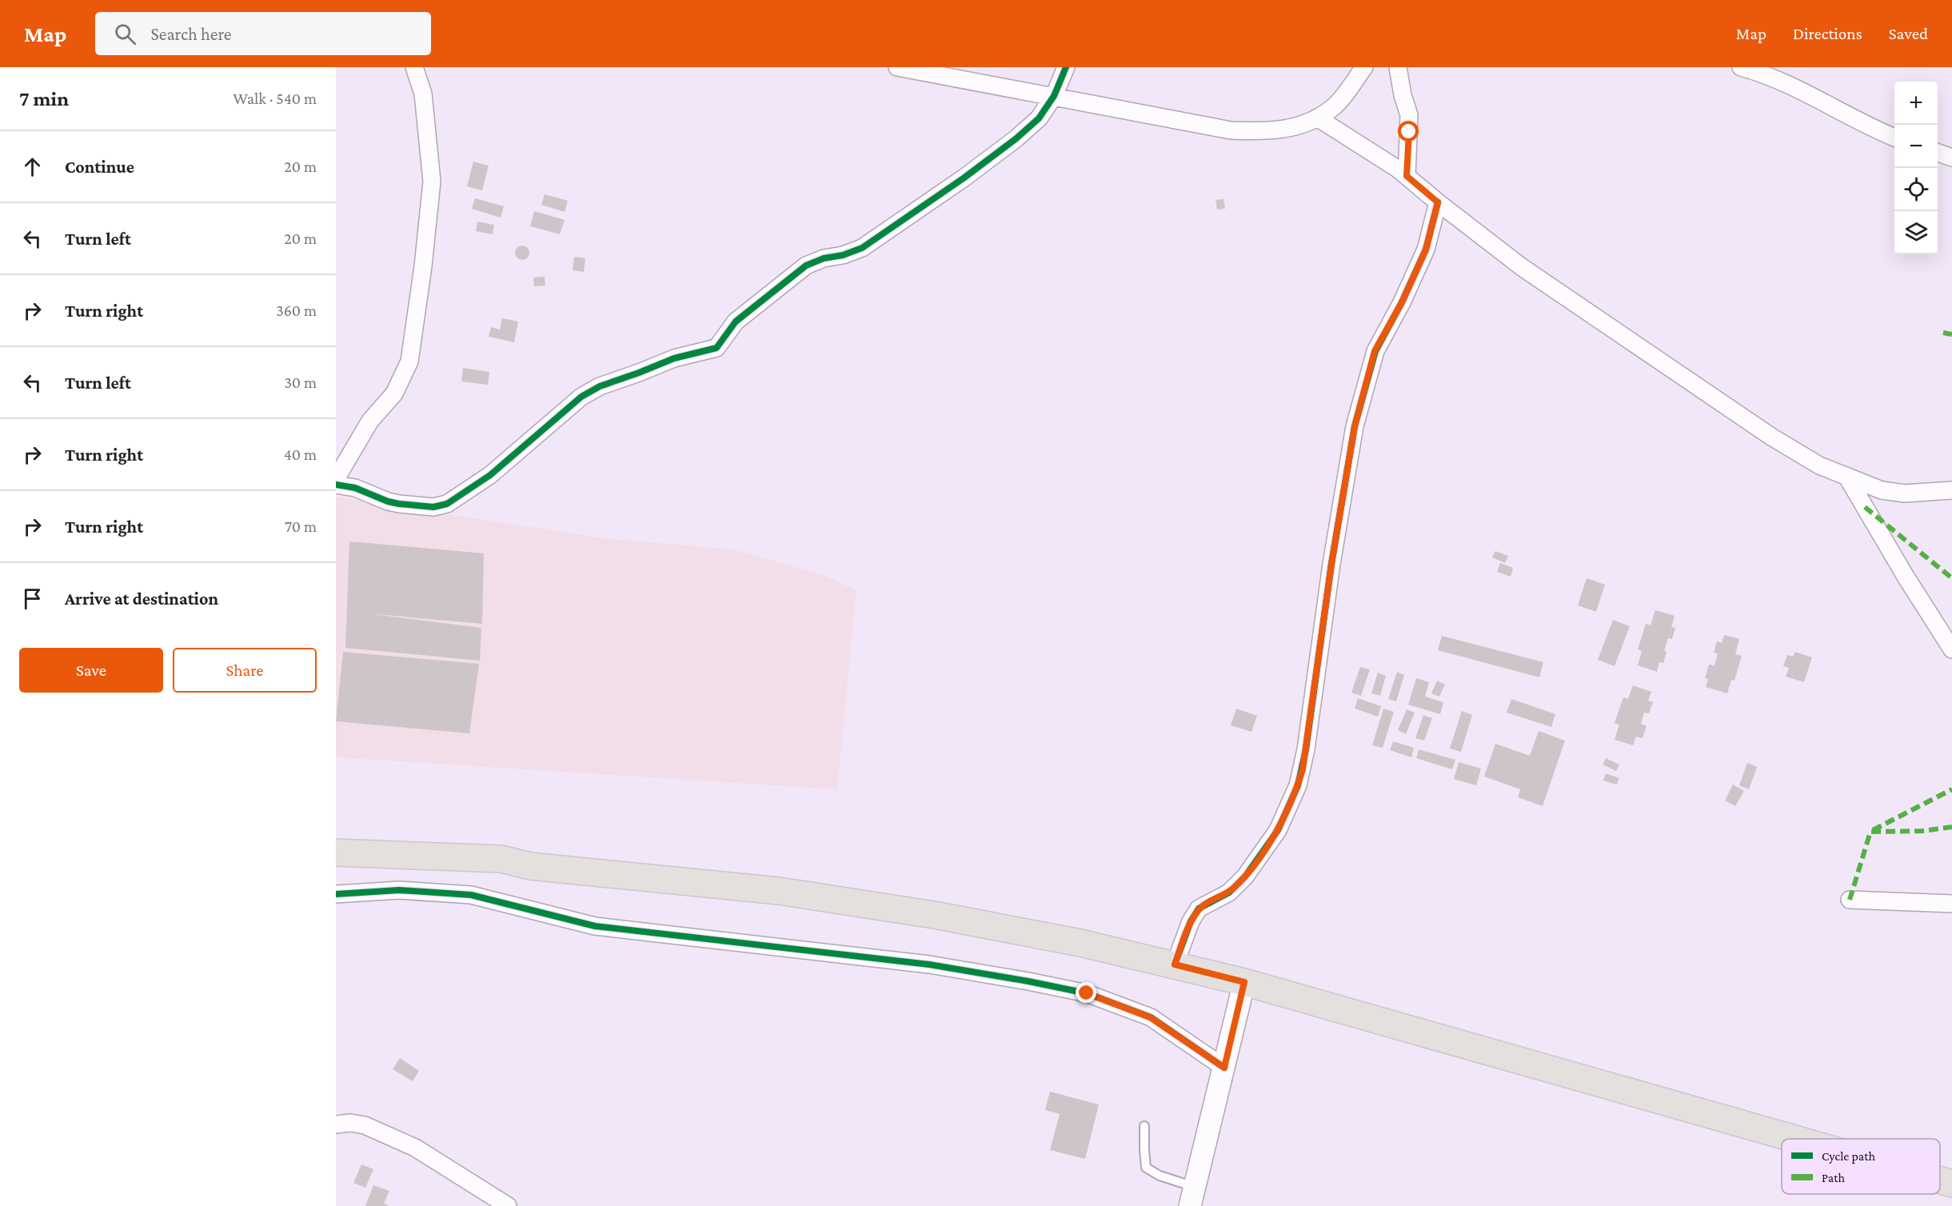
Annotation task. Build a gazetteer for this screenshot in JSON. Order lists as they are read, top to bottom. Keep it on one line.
{"legend":["Cycle path","Path"],"page":{"header":"Map","search":"Search here","nav":["Map","Directions","Saved"],"heading":["7 min","Walk · 540 m"],"map_buttons":["+","−"],"list":[["Continue","20 m"],["Turn left","20 m"],["Turn right","360 m"],["Turn left","30 m"],["Turn right","40 m"],["Turn right","70 m"],"Arrive at destination"],"buttons":["Save","Share"]}}
